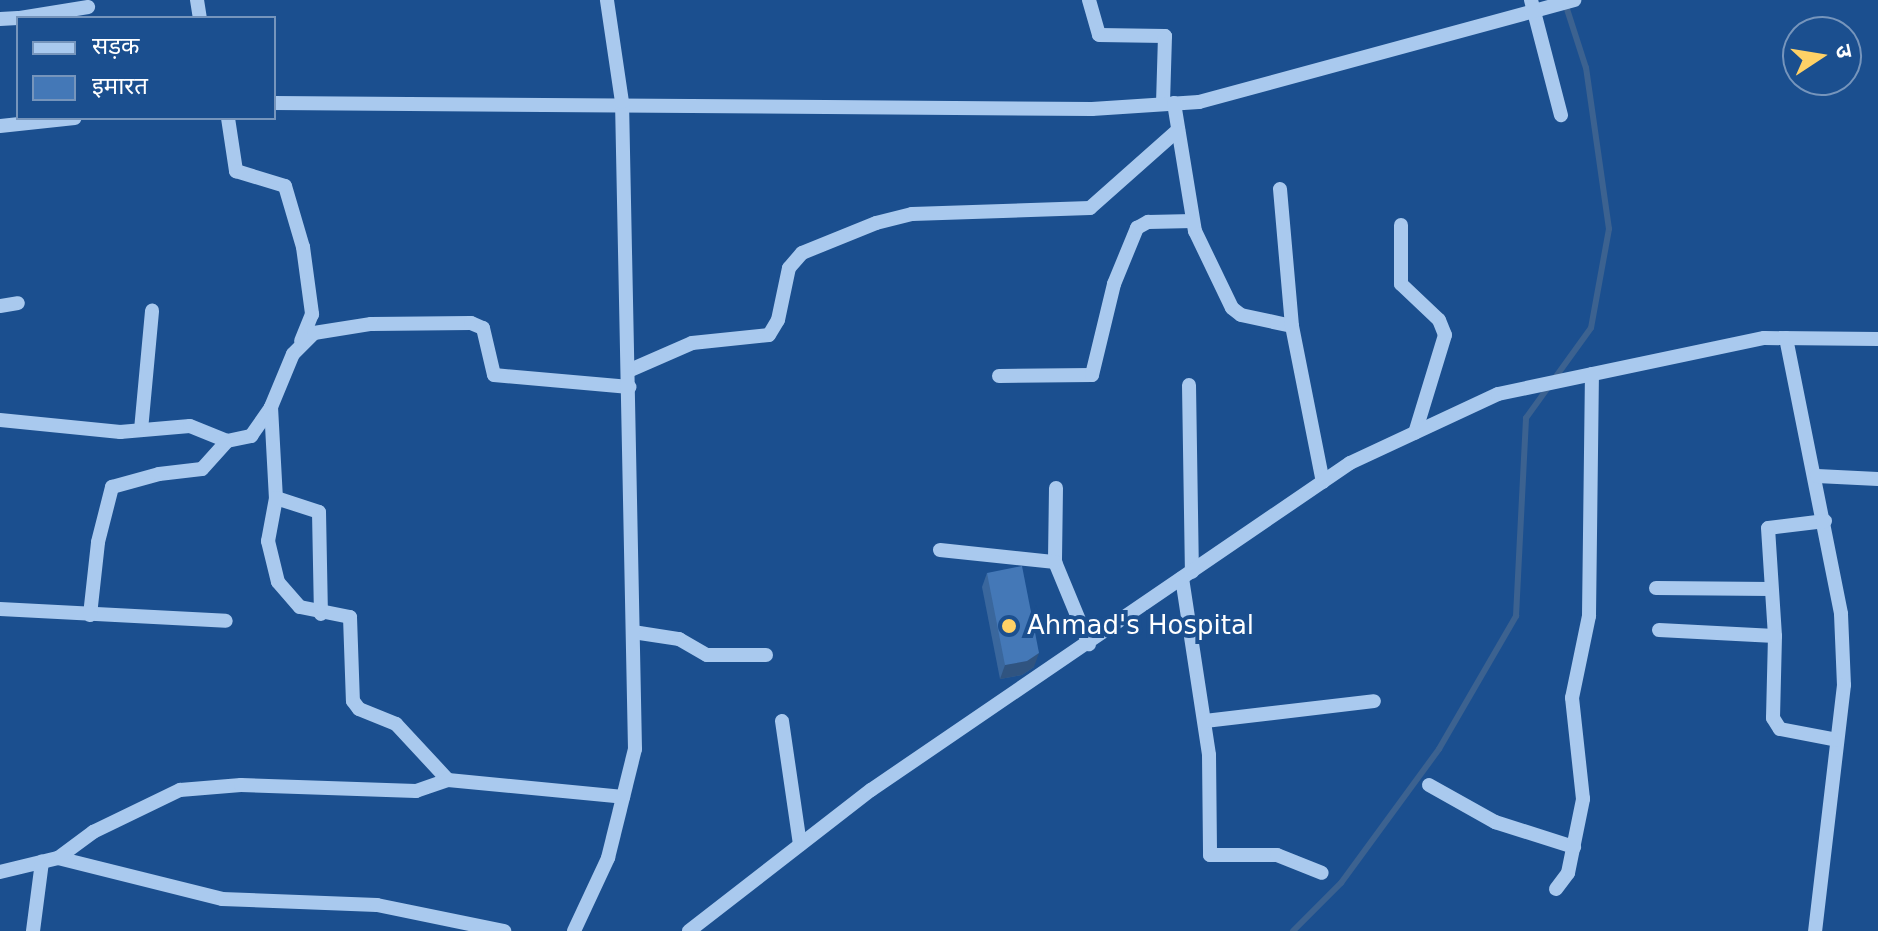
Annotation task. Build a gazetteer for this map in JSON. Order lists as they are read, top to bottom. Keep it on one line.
{"places":["Ahmad's Hospital"],"legend":["सड़क","इमारत"],"north":"right"}
